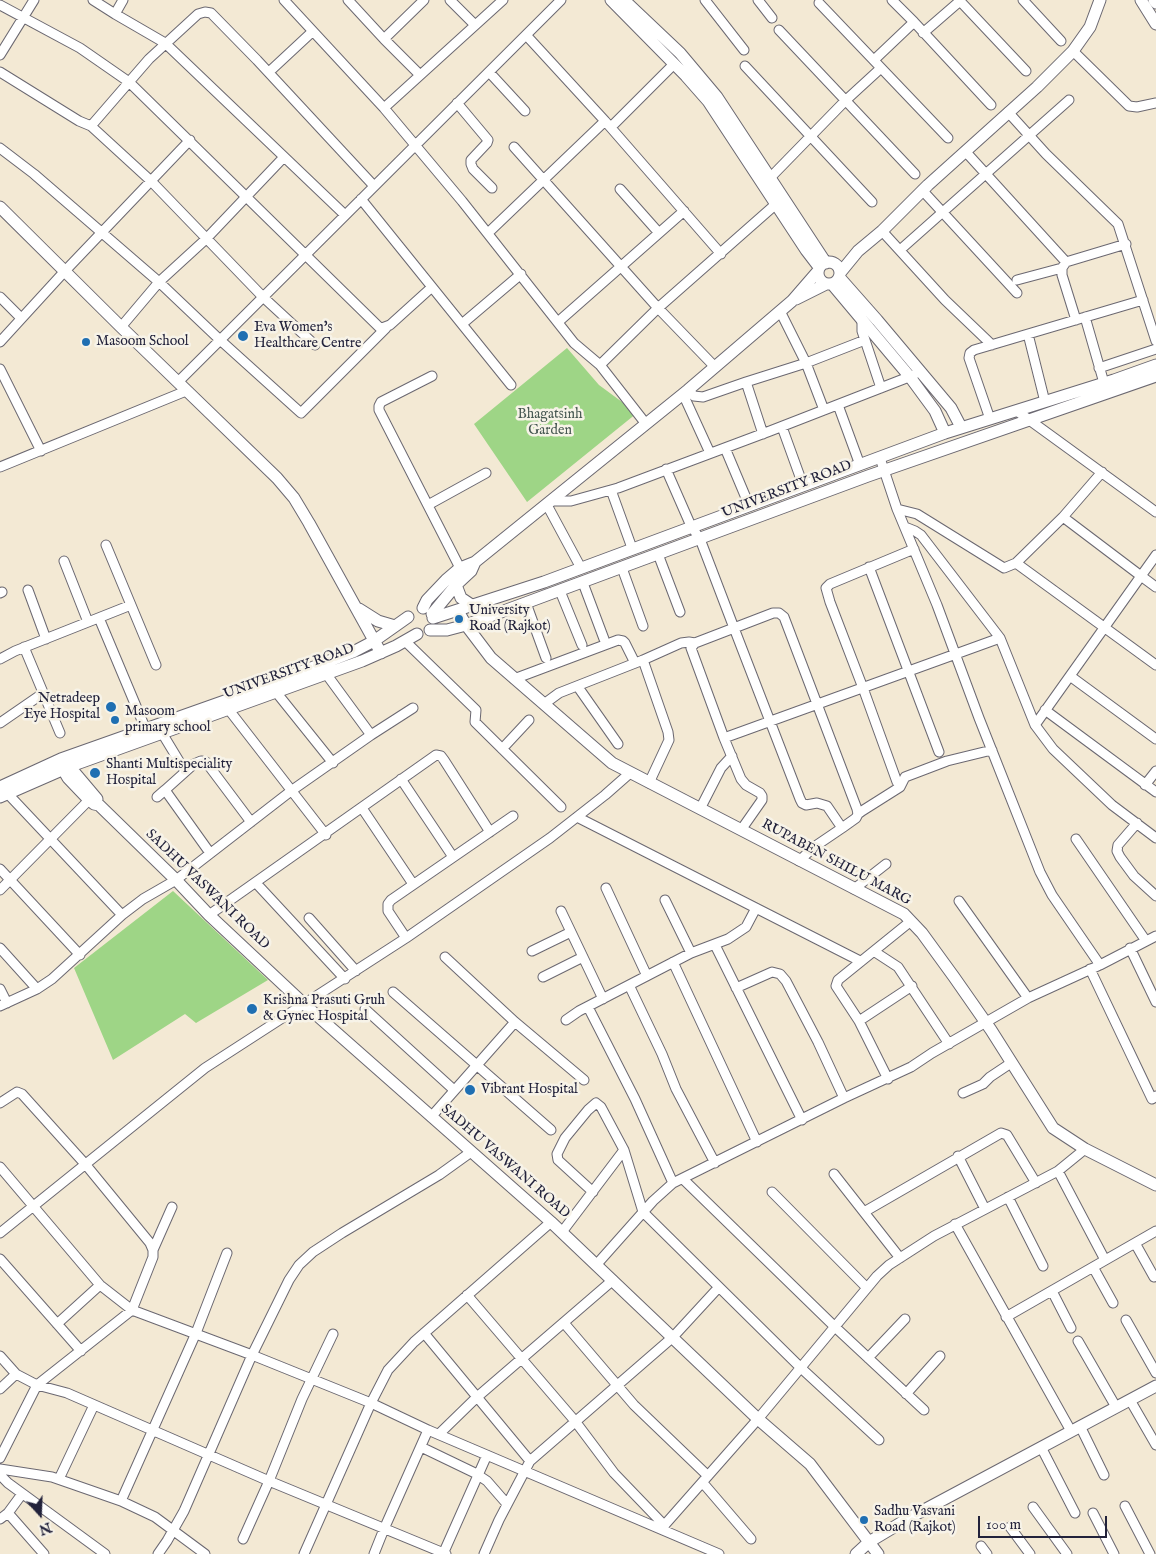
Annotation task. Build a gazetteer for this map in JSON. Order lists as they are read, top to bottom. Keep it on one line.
{"streets":{"street":["UNIVERSITY ROAD","RUPABEN SHILU MARG","SADHU VASWANI ROAD"]},"crossings":[["UNIVERSITY ROAD","RUPABEN SHILU MARG"],["UNIVERSITY ROAD","SADHU VASWANI ROAD"]],"parks":["Bhagatsinh Garden"],"places":["Eva Women's Healthcare Centre","Masoom School","University Road (Rajkot)","Netradeep Eye Hospital","Masoom primary school","Shanti Multispeciality Hospital","Krishna Prasuti Gruh & Gynec Hospital","Vibrant Hospital","Sadhu Vasvani Road (Rajkot)"],"scale_bar":"100 m","north":"bottom"}
